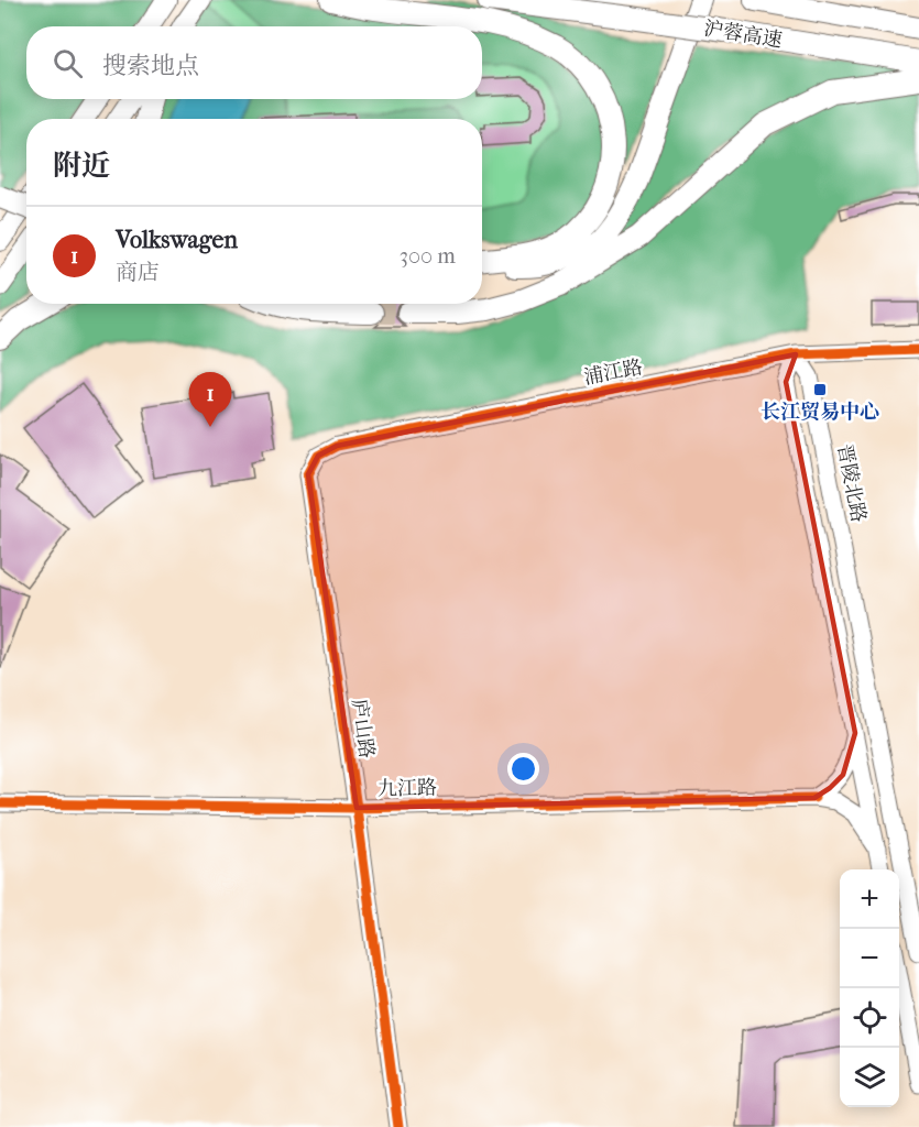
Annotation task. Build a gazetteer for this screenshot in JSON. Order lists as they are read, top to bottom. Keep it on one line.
{"streets":{"highway":["沪蓉高速"],"street":["浦江路","晋陵北路","庐山路","九江路"]},"crossings":[["浦江路","晋陵北路"],["浦江路","庐山路"],["庐山路","九江路"]],"places":{"transit":["长江贸易中心"]},"page":{"search":"搜索地点","heading":"附近","list":[{"mark":"1","name":"Volkswagen","note":"商店","value":"300 m"}],"pins":"1","map_buttons":["+","−"]}}
